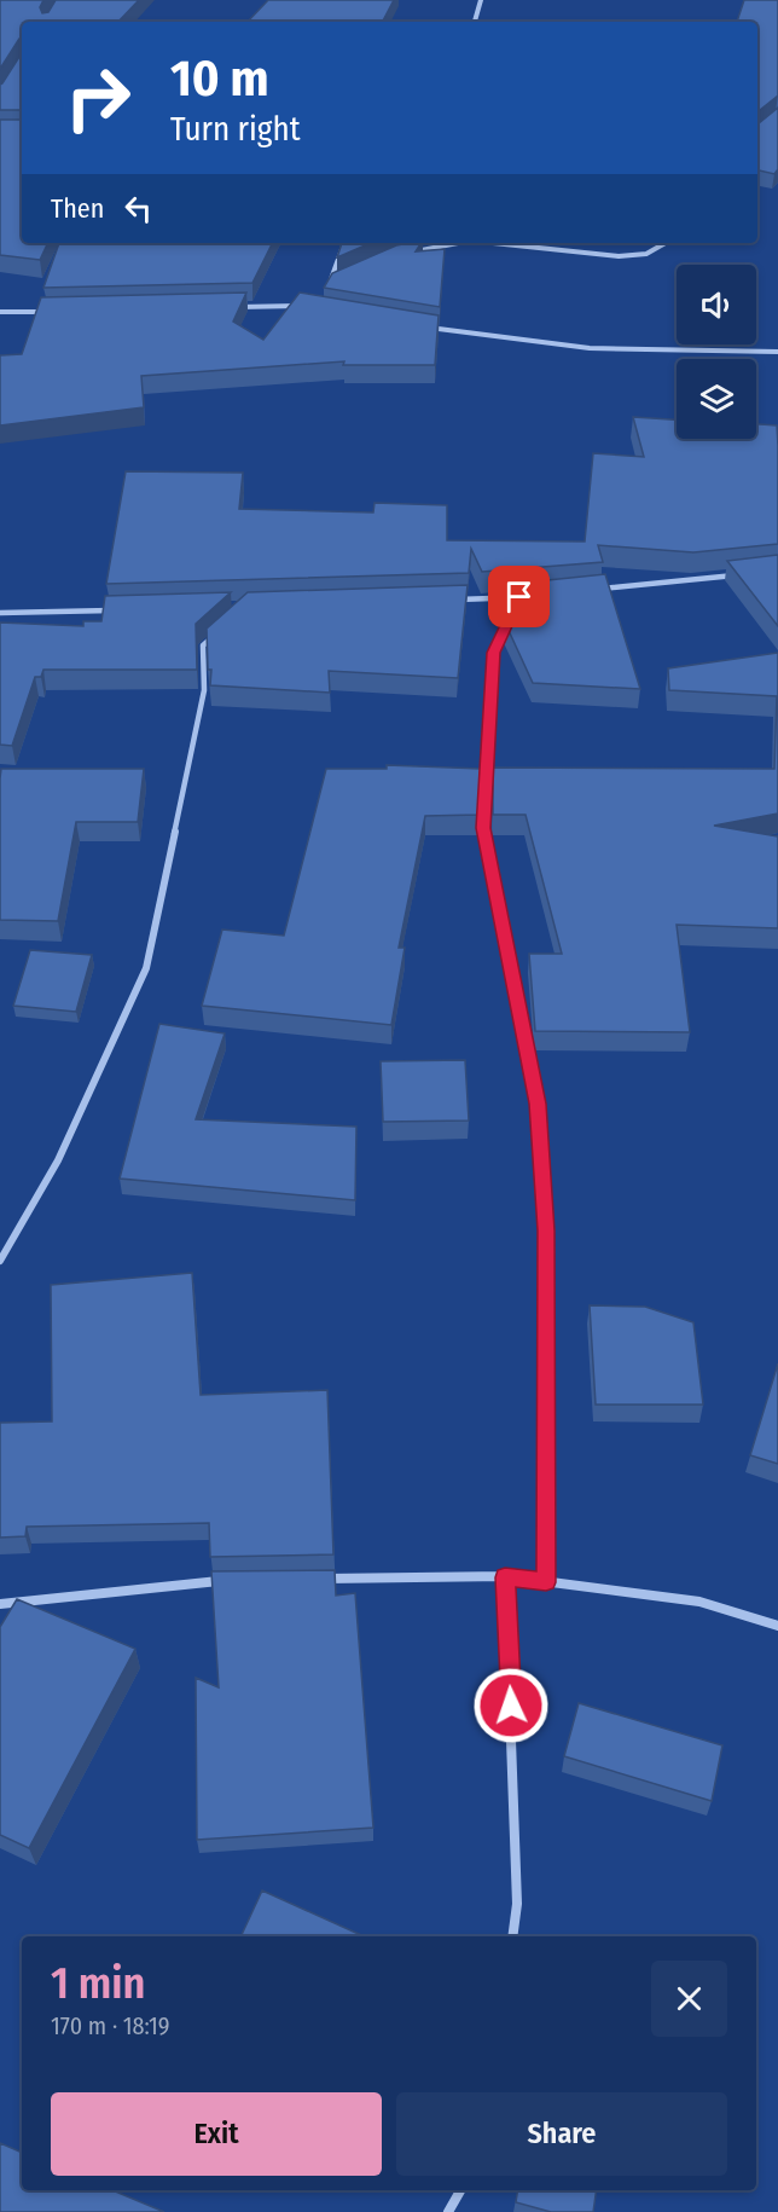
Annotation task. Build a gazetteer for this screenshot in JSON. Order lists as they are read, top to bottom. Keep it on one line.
{"page":{"turn":["10 m","Turn right"],"then":"Then","heading":["1 min","170 m · 18:19"],"buttons":["Exit","Share"]}}
